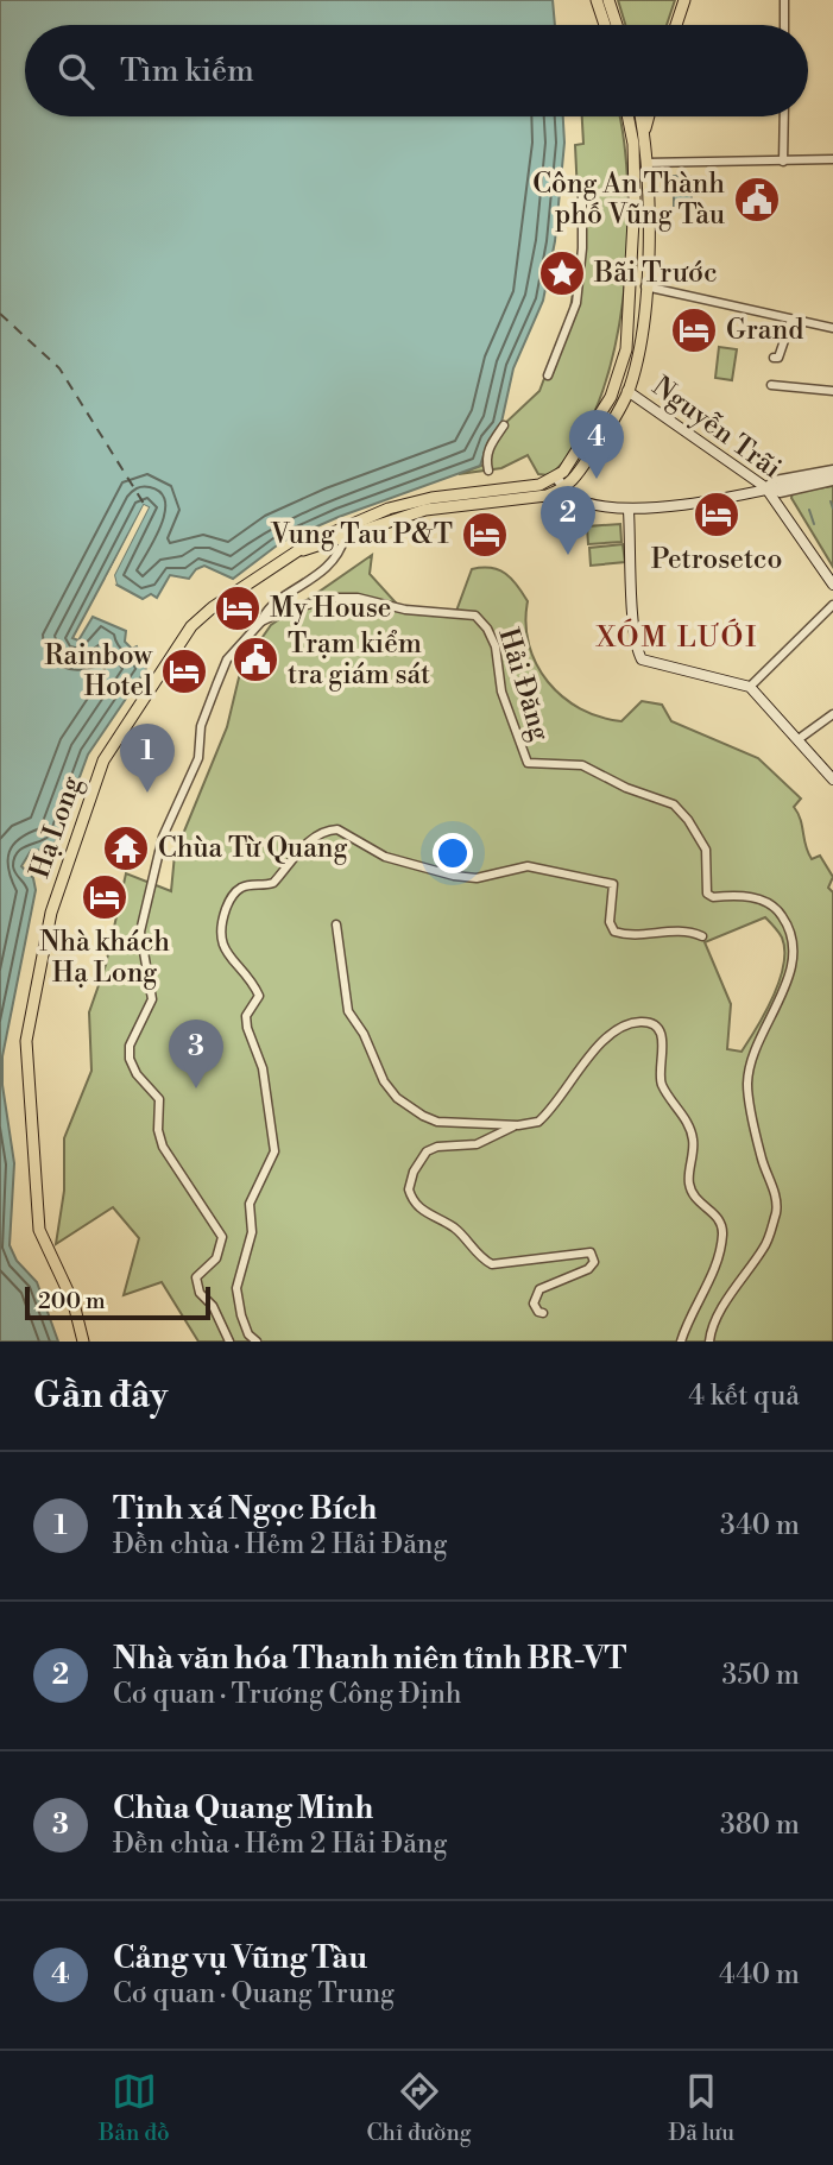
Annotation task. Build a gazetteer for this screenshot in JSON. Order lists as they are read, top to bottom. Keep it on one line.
{"streets":{"main road":["Nguyễn Trãi","Hạ Long"],"street":["Hải Đăng"]},"districts":["XÓM LƯỚI"],"places":{"public building":["Công An Thành phố Vũng Tàu","Trạm kiểm tra giám sát"],"place":["Bãi Trước"],"hotel":["Grand","Petrosetco","Vung Tau P&T","My House","Rainbow Hotel","Nhà khách Hạ Long"],"temple":["Chùa Từ Quang"]},"scale_bar":"200 m","page":{"search":"Tìm kiếm","pins":["4","2","1","3"],"scale":"200 m","heading":["Gần đây","4 kết quả"],"list":[{"mark":"1","name":"Tịnh xá Ngọc Bích","note":"Đền chùa · Hẻm 2 Hải Đăng","value":"340 m"},{"mark":"2","name":"Nhà văn hóa Thanh niên tỉnh BR-VT","note":"Cơ quan · Trương Công Định","value":"350 m"},{"mark":"3","name":"Chùa Quang Minh","note":"Đền chùa · Hẻm 2 Hải Đăng","value":"380 m"},{"mark":"4","name":"Cảng vụ Vũng Tàu","note":"Cơ quan · Quang Trung","value":"440 m"}],"nav":["Bản đồ","Chỉ đường","Đã lưu"]}}
